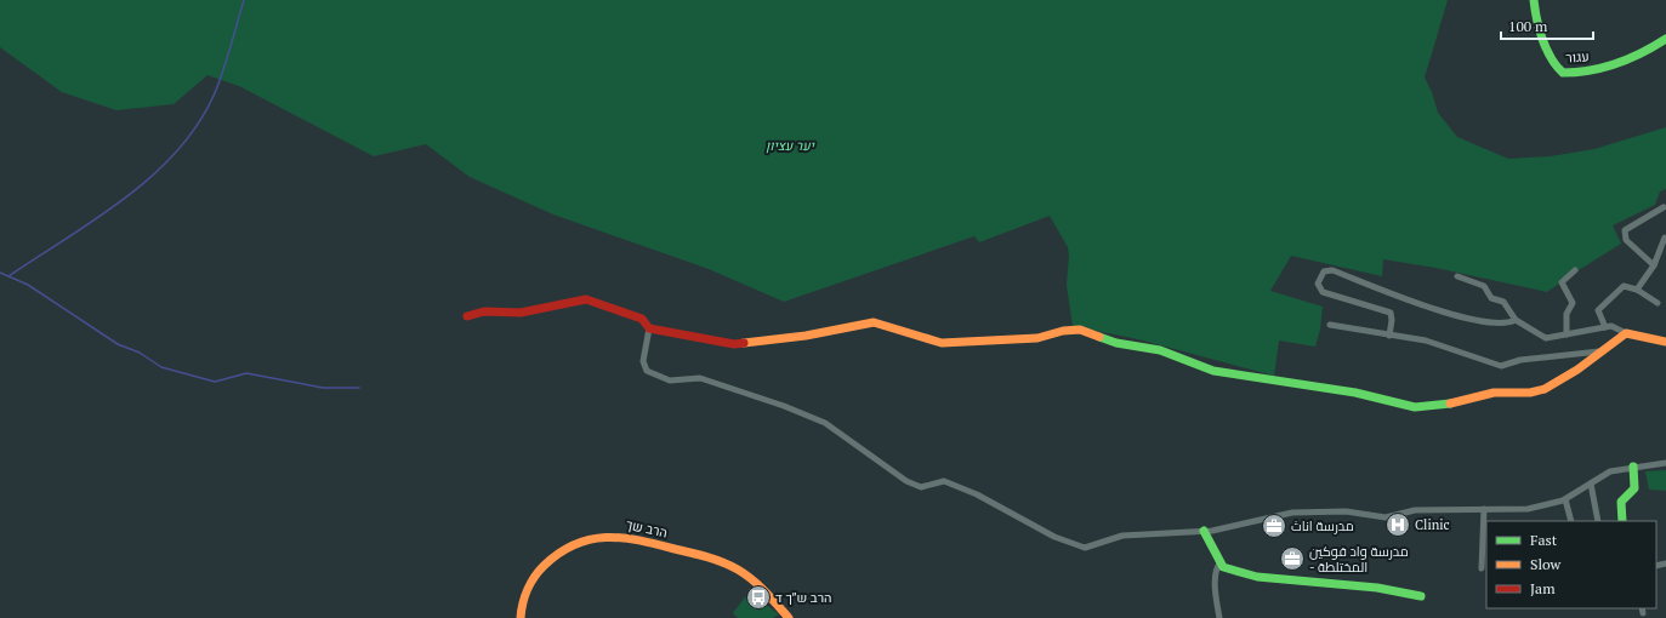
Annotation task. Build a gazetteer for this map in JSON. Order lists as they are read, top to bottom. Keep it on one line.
{"streets":{"street":["עגור","הרב שך"]},"parks":["יער עציון"],"places":{"hospital":["Clinic"],"office":["مدرسة اناث","مدرسة واد فوكين - المختلطة"],"bus stop":["הרב ש״ך ד"]},"legend":["Fast","Slow","Jam"],"scale_bar":"100 m"}
